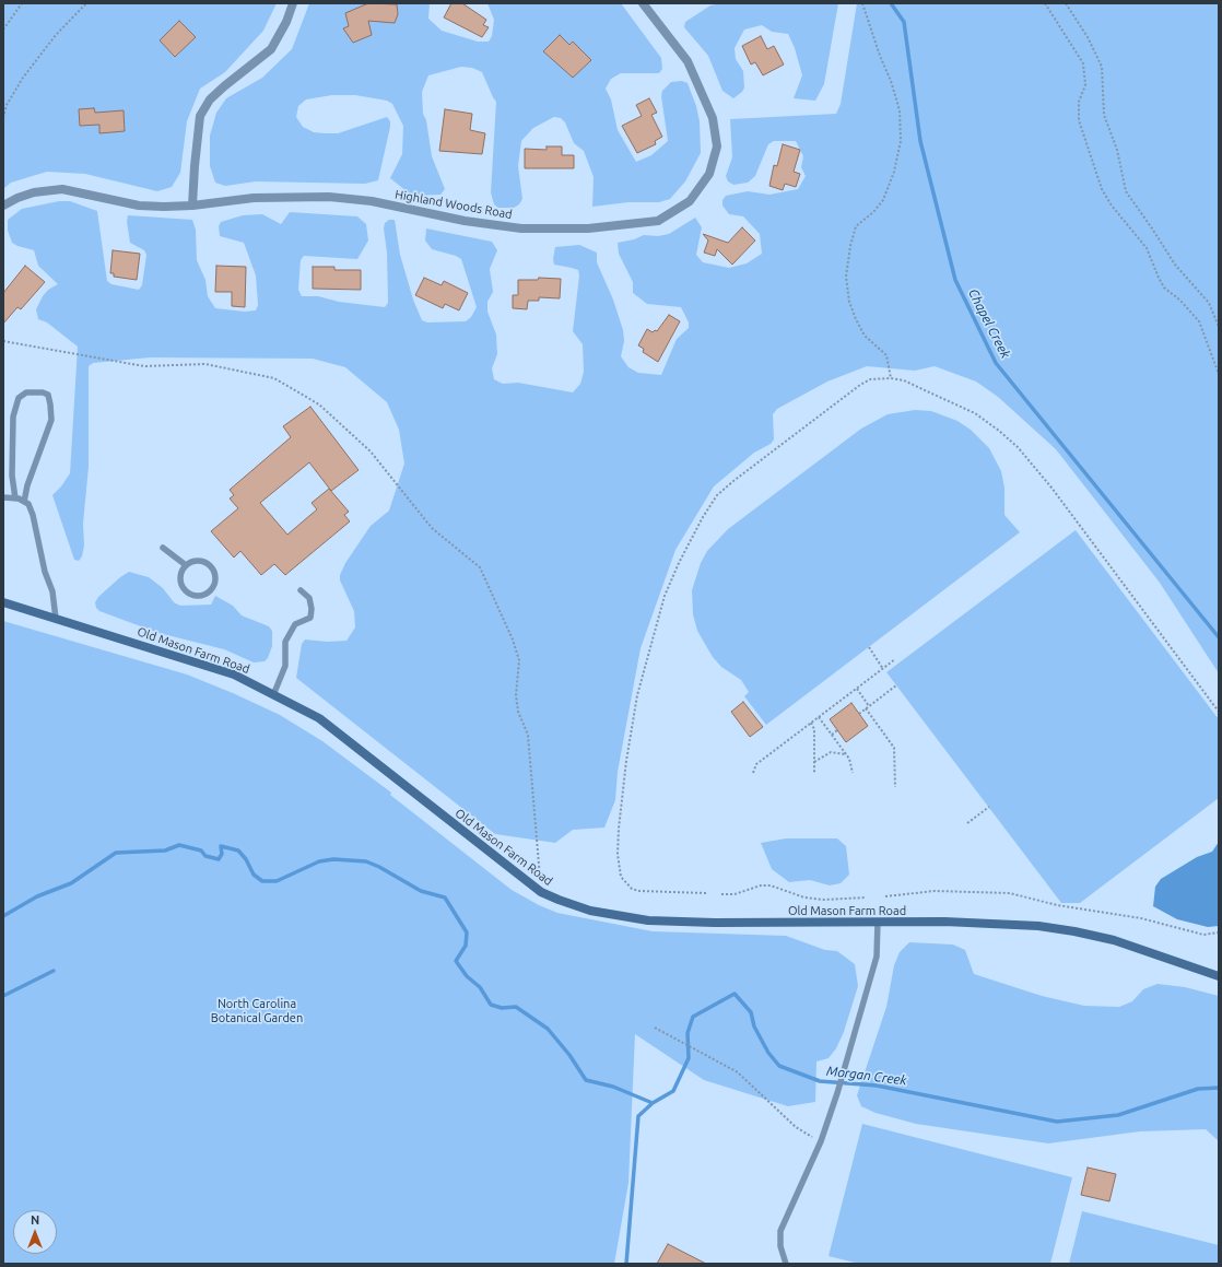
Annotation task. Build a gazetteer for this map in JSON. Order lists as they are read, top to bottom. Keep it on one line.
{"streets":{"street":["Highland Woods Road","Old Mason Farm Road"]},"water":["Chapel Creek","Morgan Creek"],"parks":["North Carolina Botanical Garden"],"north":"top"}
